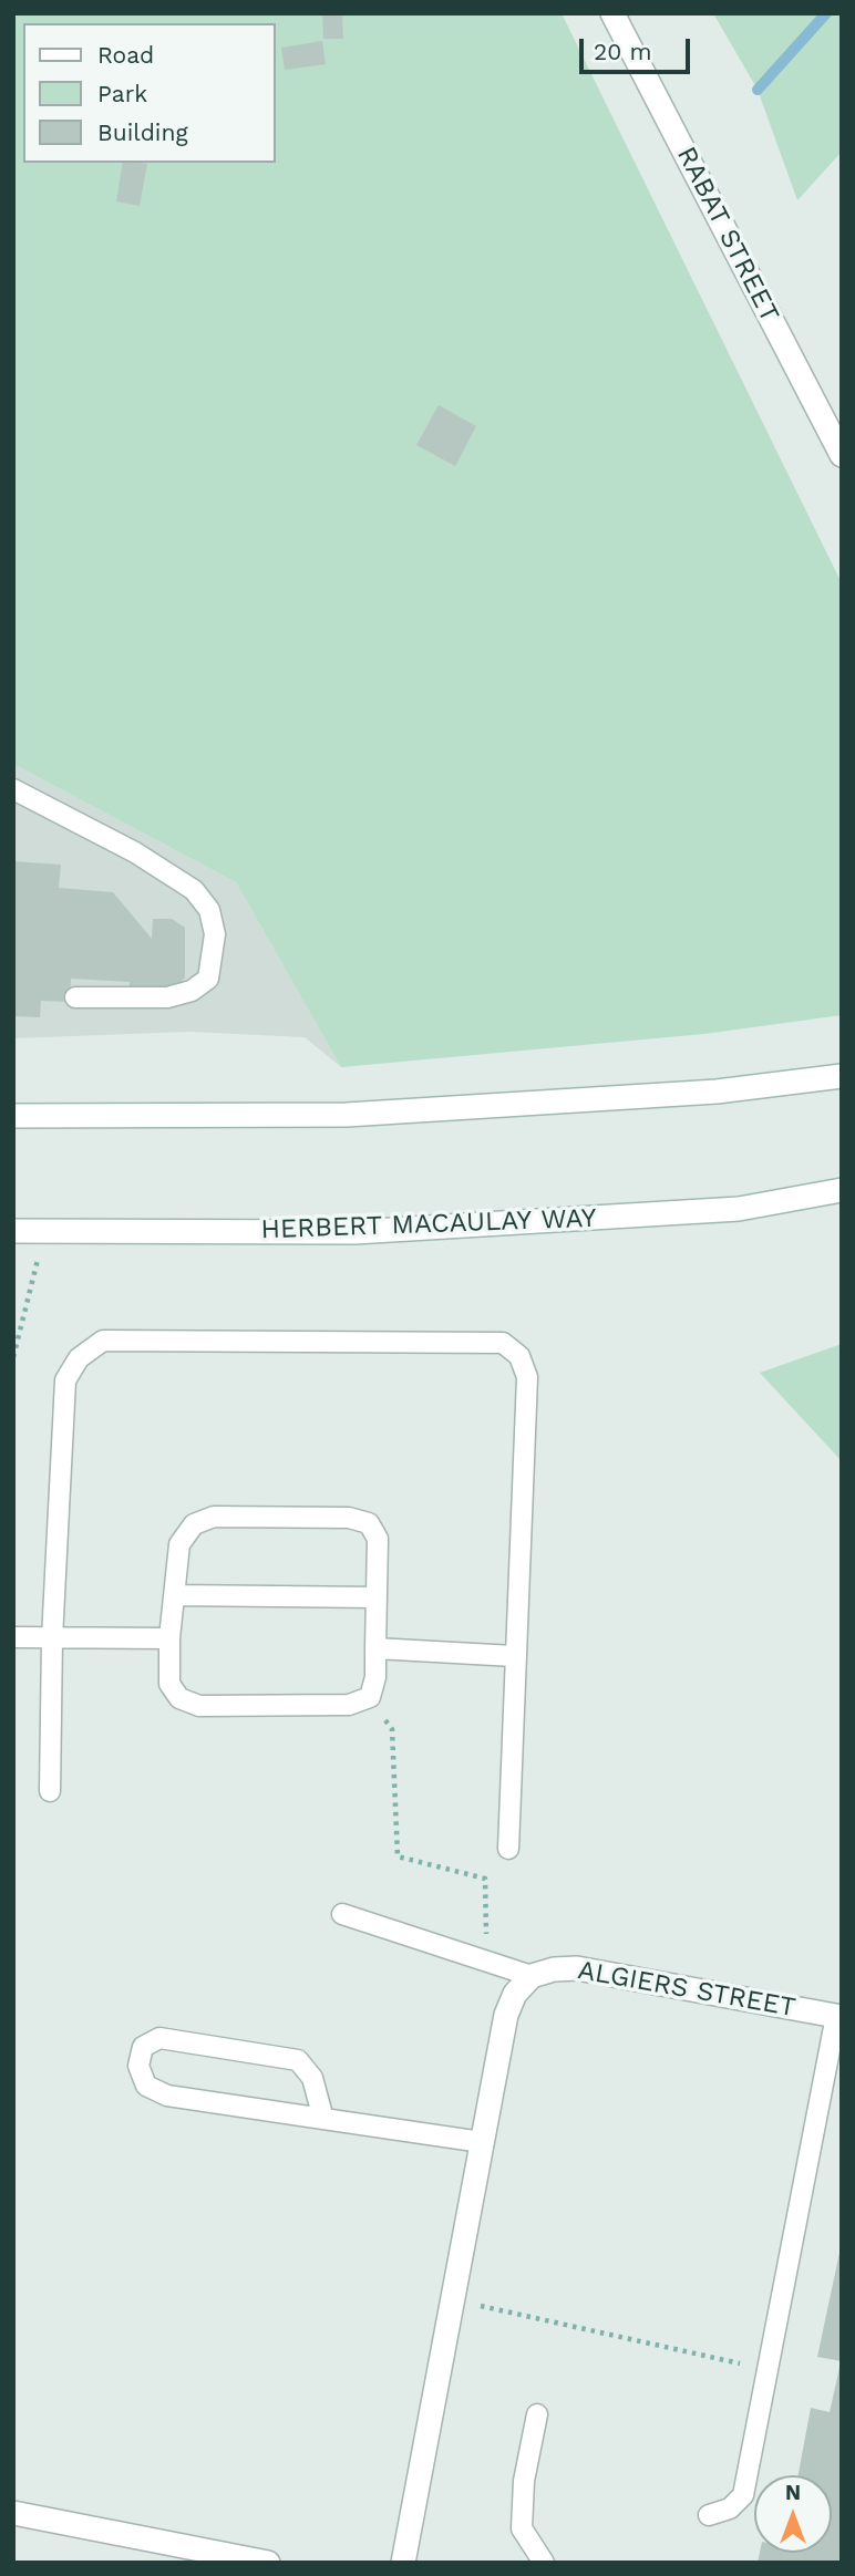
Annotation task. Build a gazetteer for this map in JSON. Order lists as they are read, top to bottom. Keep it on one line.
{"streets":{"street":["RABAT STREET","HERBERT MACAULAY WAY","ALGIERS STREET"]},"legend":["Road","Park","Building"],"scale_bar":"20 m","north":"top"}
